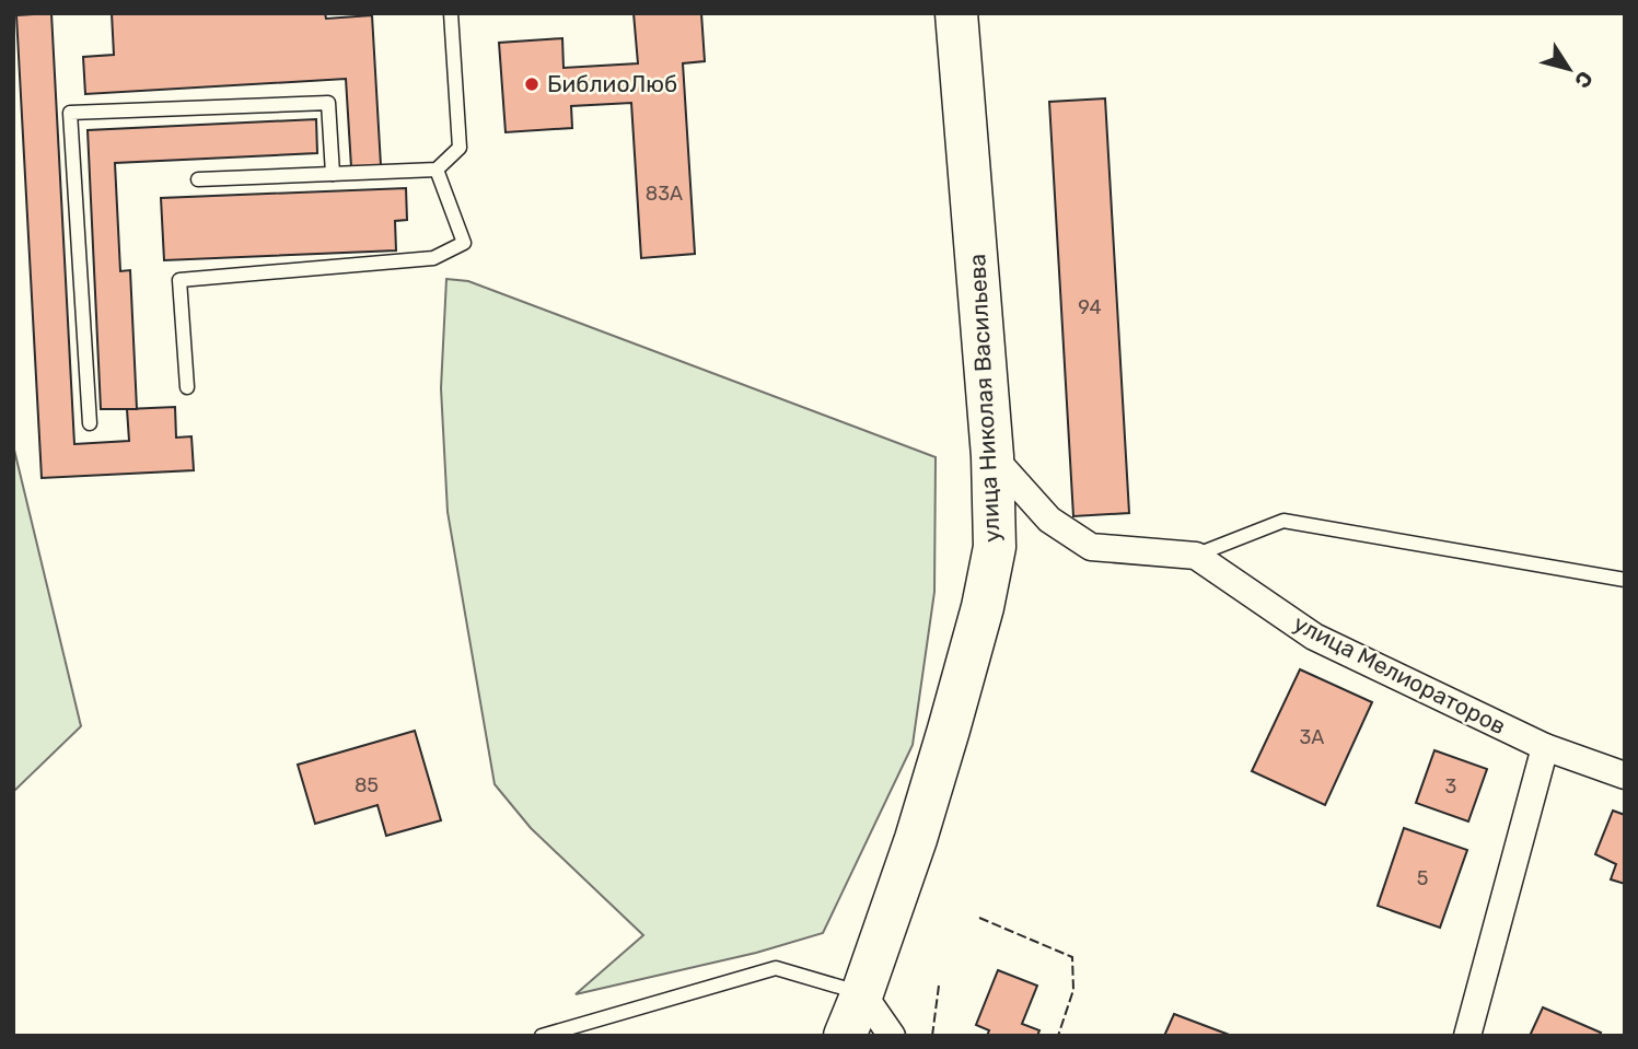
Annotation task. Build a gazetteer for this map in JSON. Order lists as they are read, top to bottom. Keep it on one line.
{"streets":{"main road":["улица Николая Васильева"],"street":["улица Мелиораторов"]},"crossings":[["улица Николая Васильева","улица Мелиораторов"]],"places":["БиблиоЛюб"],"house_numbers":["83А","94","3А","85","3","5"],"north":"bottom right"}
